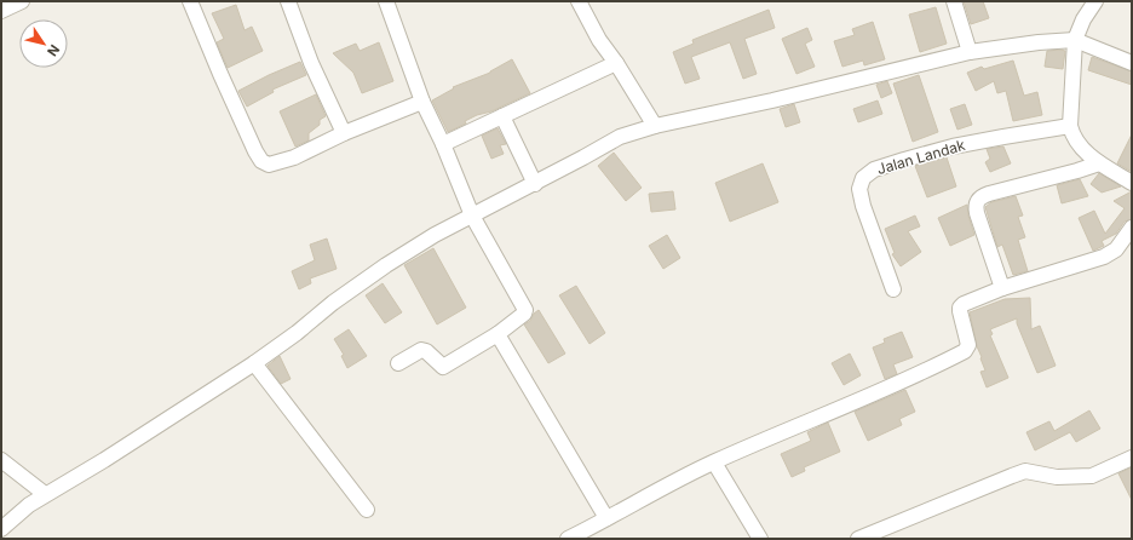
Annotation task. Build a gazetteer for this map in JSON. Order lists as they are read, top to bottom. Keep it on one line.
{"streets":{"street":["Jalan Landak"]},"north":"bottom right"}
